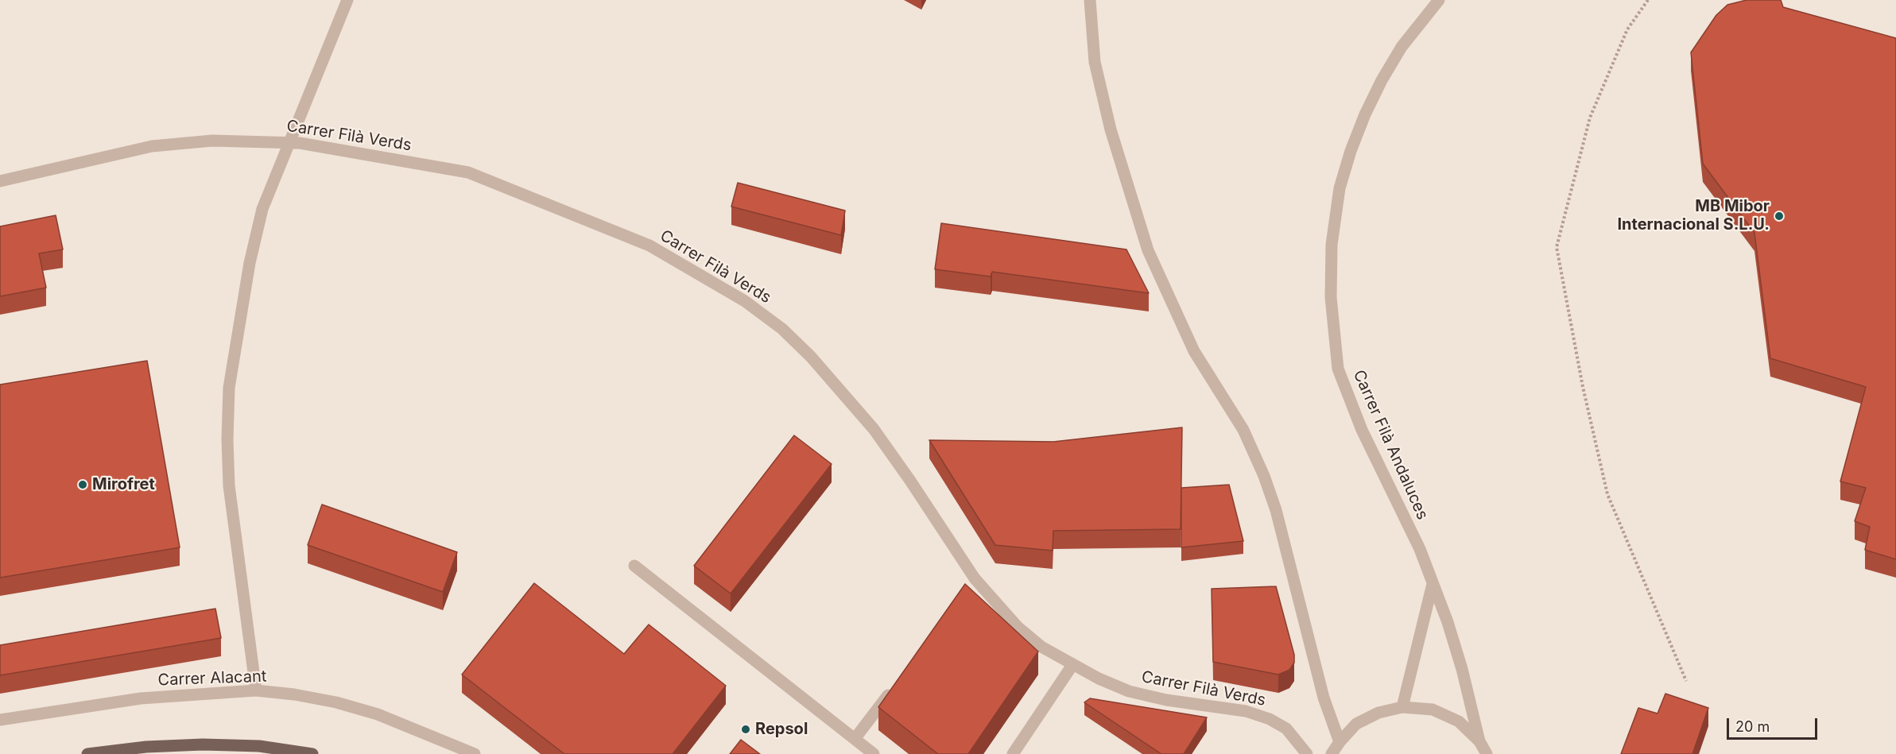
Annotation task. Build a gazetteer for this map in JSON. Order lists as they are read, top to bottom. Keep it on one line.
{"streets":{"street":["Carrer Filà Verds","Carrer Filà Andaluces","Carrer Alacant"]},"places":["MB Mibor Internacional S.L.U.","Mirofret","Repsol"],"scale_bar":"20 m"}
